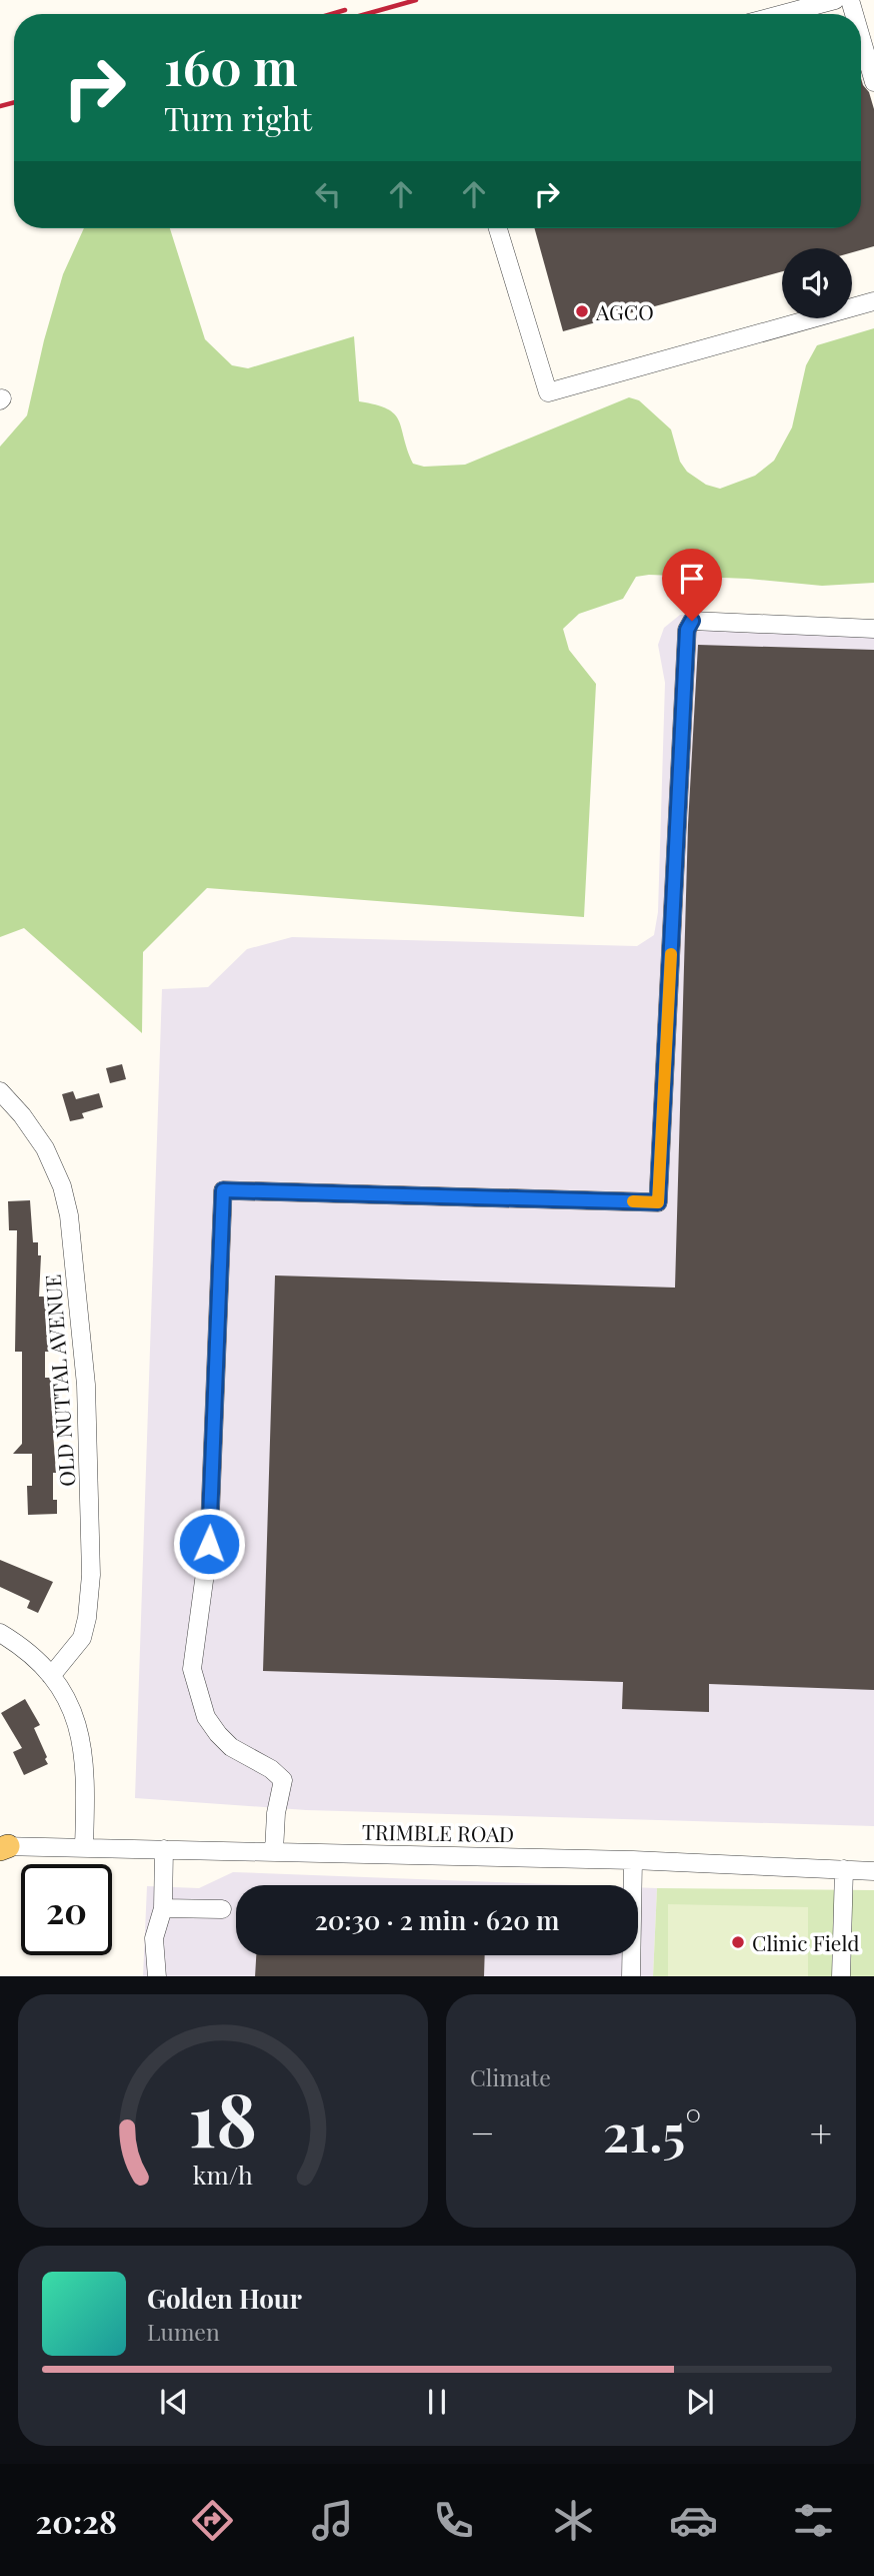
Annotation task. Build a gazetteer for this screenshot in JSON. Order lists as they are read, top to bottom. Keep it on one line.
{"streets":{"street":["OLD NUTTAL AVENUE","TRIMBLE ROAD"]},"places":["AGCO","Clinic Field"],"page":{"turn":["160 m","Turn right"],"limit":"20","trip":"20:30 · 2 min · 620 m","tile":"Climate","heat":["−","21.5°","+"],"song":["Golden Hour","Lumen"],"tabs":"20:28","gauge":["18","km/h"]}}
